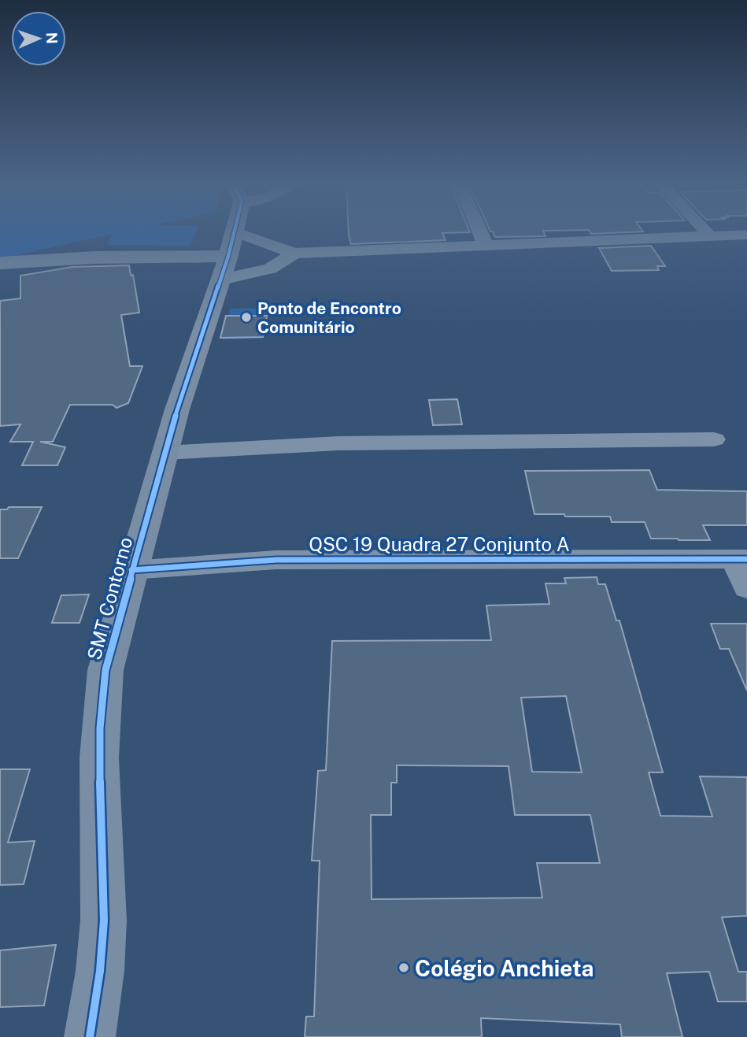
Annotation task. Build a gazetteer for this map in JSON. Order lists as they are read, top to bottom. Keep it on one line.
{"streets":{"street":["QSC 19 Quadra 27 Conjunto A","SMT Contorno"]},"crossings":[["QSC 19 Quadra 27 Conjunto A","SMT Contorno"]],"places":["Ponto de Encontro Comunitário","Colégio Anchieta"],"north":"right"}
